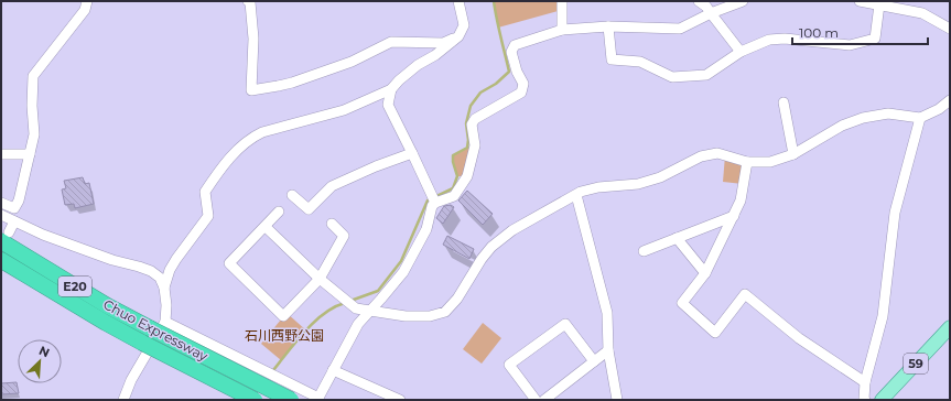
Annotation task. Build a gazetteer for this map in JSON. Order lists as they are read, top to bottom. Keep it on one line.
{"streets":{"highway":["E20","Chuo Expressway"],"main road":["59"]},"parks":["石川西野公園"],"scale_bar":"100 m","north":"top right"}
